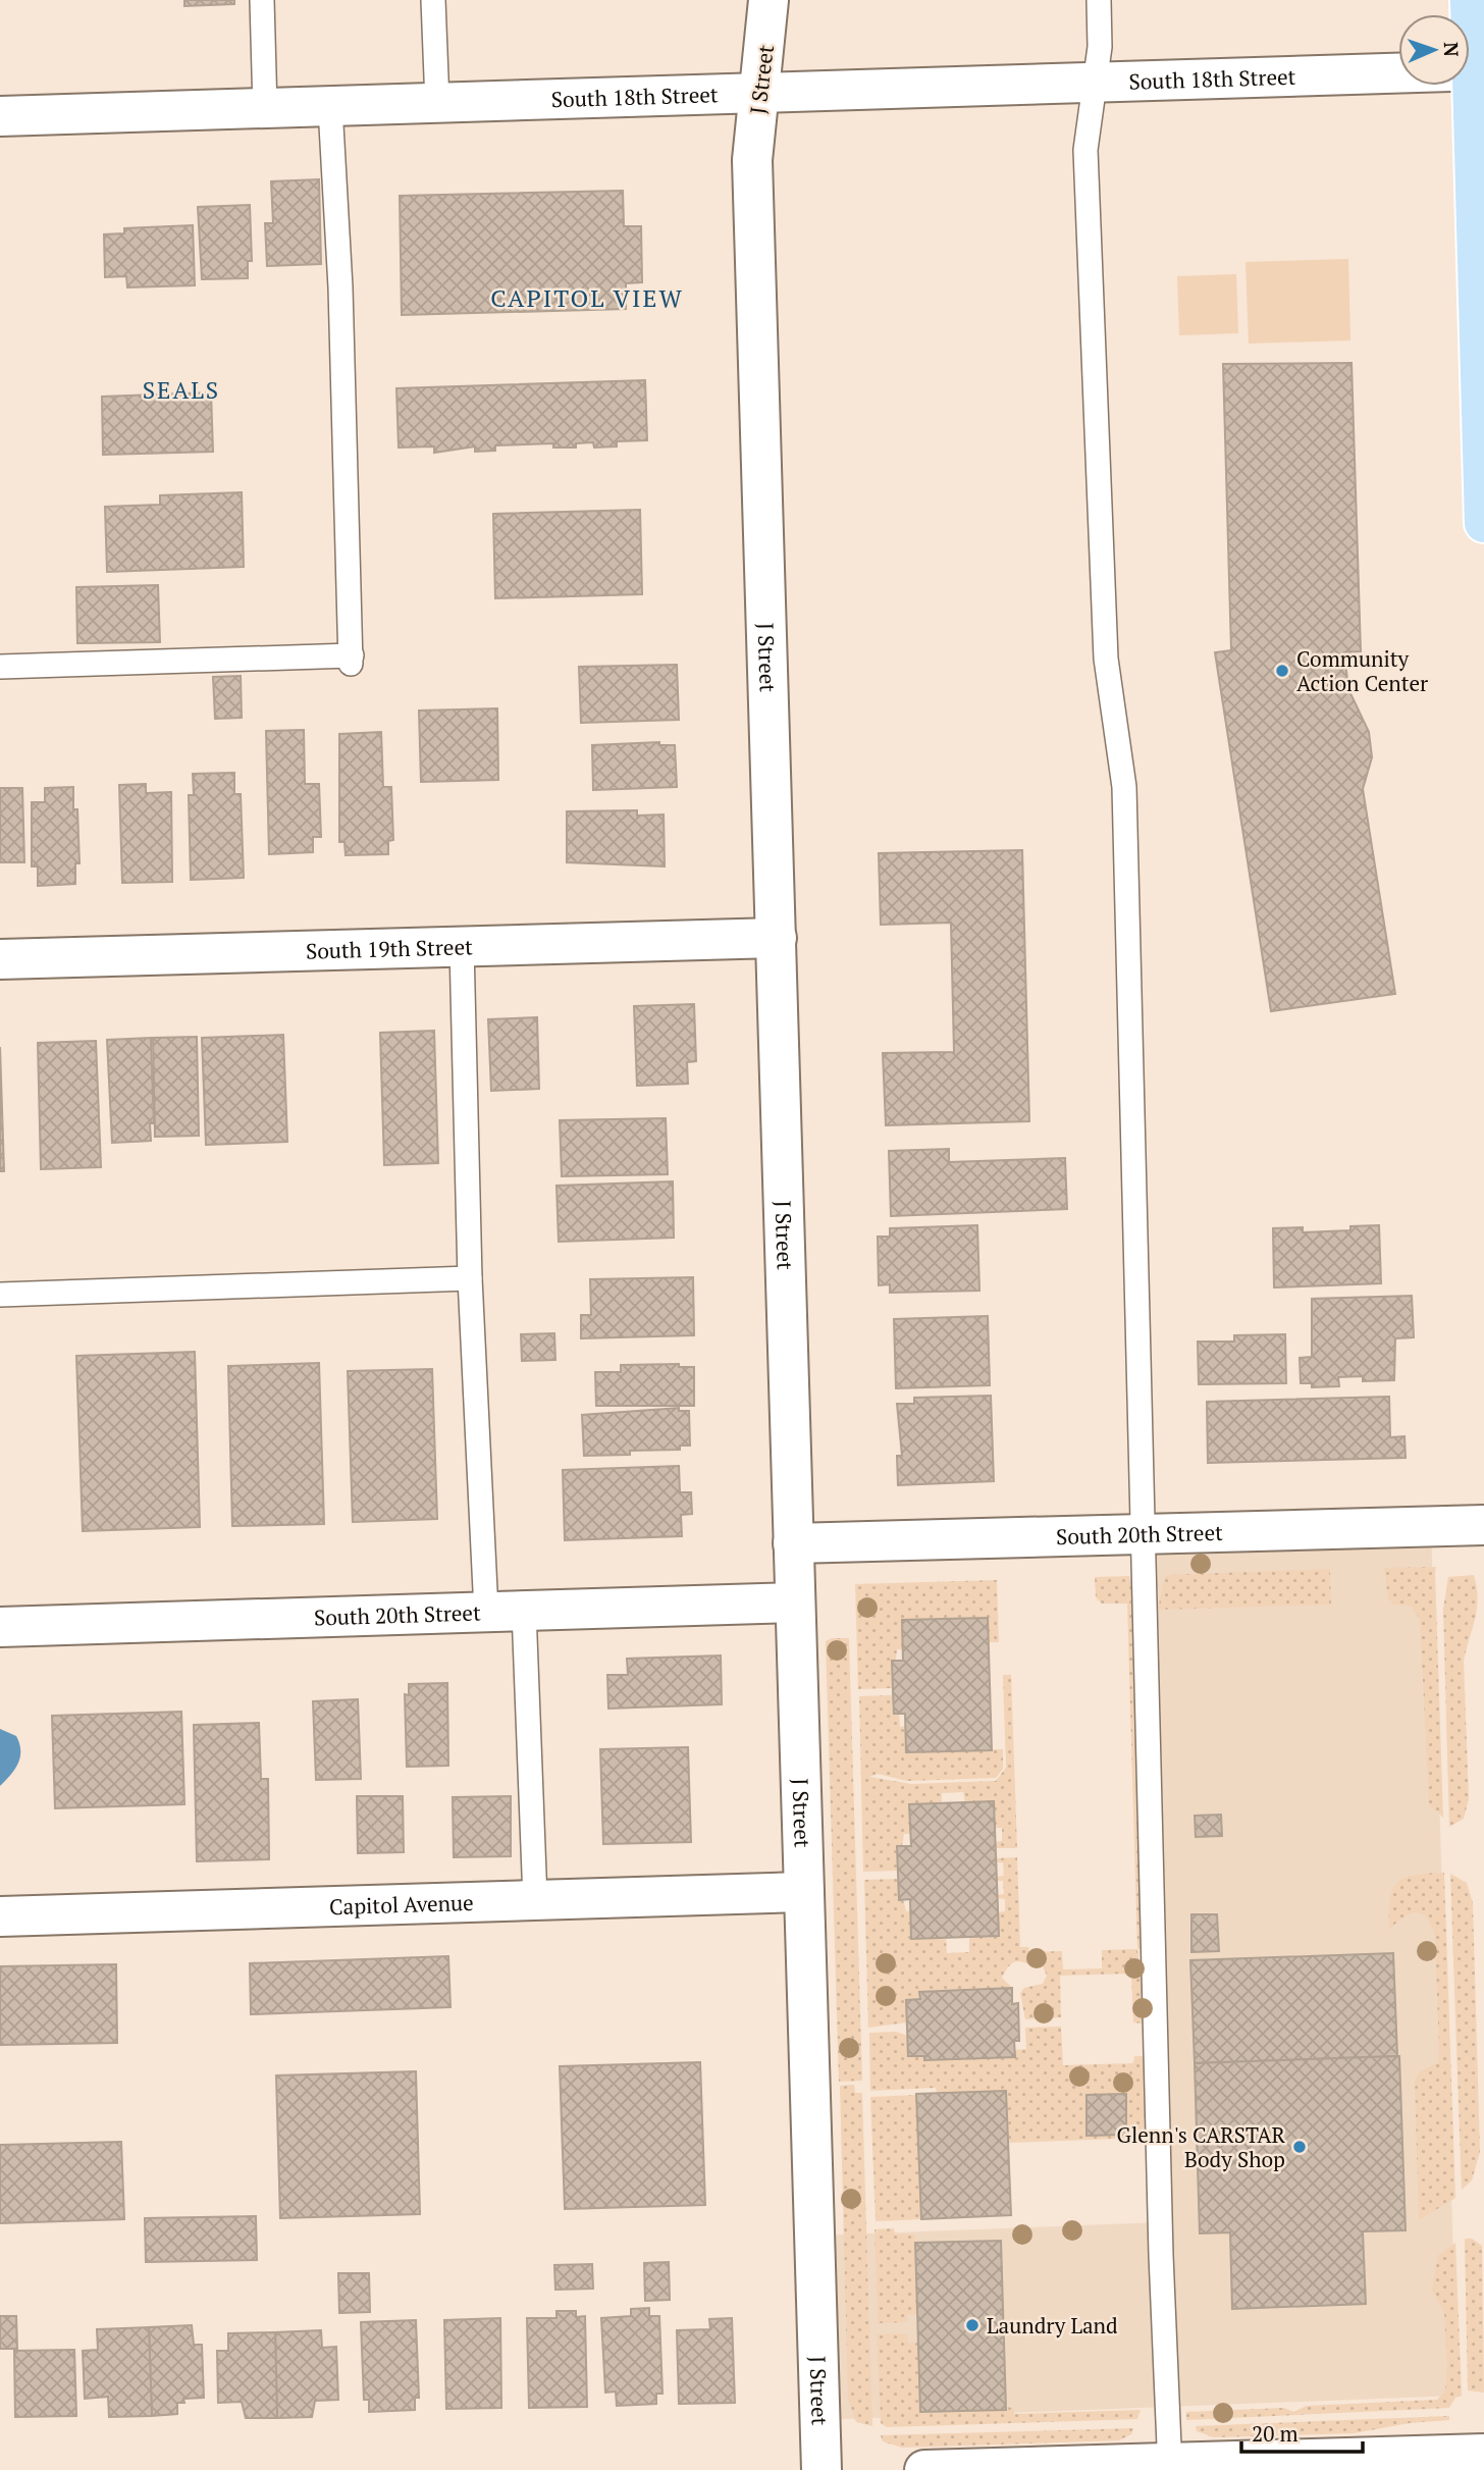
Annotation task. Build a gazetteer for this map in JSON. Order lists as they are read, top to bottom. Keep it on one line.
{"streets":{"street":["J Street","South 18th Street","South 19th Street","South 20th Street","Capitol Avenue"]},"crossings":[["J Street","South 18th Street"],["J Street","South 19th Street"],["J Street","South 20th Street"],["J Street","Capitol Avenue"]],"districts":["CAPITOL VIEW","SEALS"],"places":["Community Action Center","Glenn's CARSTAR Body Shop","Laundry Land"],"scale_bar":"20 m","north":"right"}
